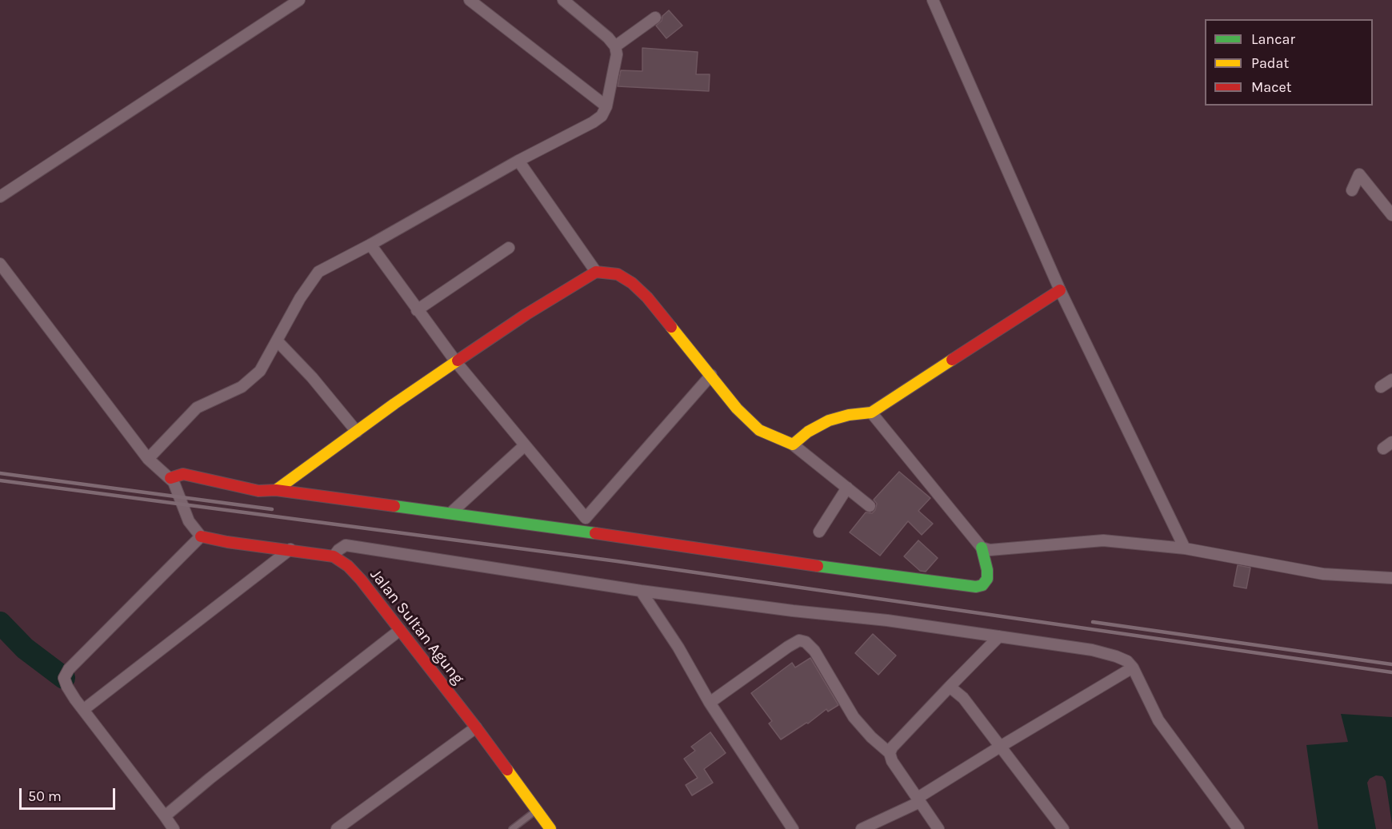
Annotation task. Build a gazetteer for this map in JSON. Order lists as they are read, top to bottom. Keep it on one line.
{"streets":{"street":["Jalan Sultan Agung"]},"legend":["Lancar","Padat","Macet"],"scale_bar":"50 m"}
